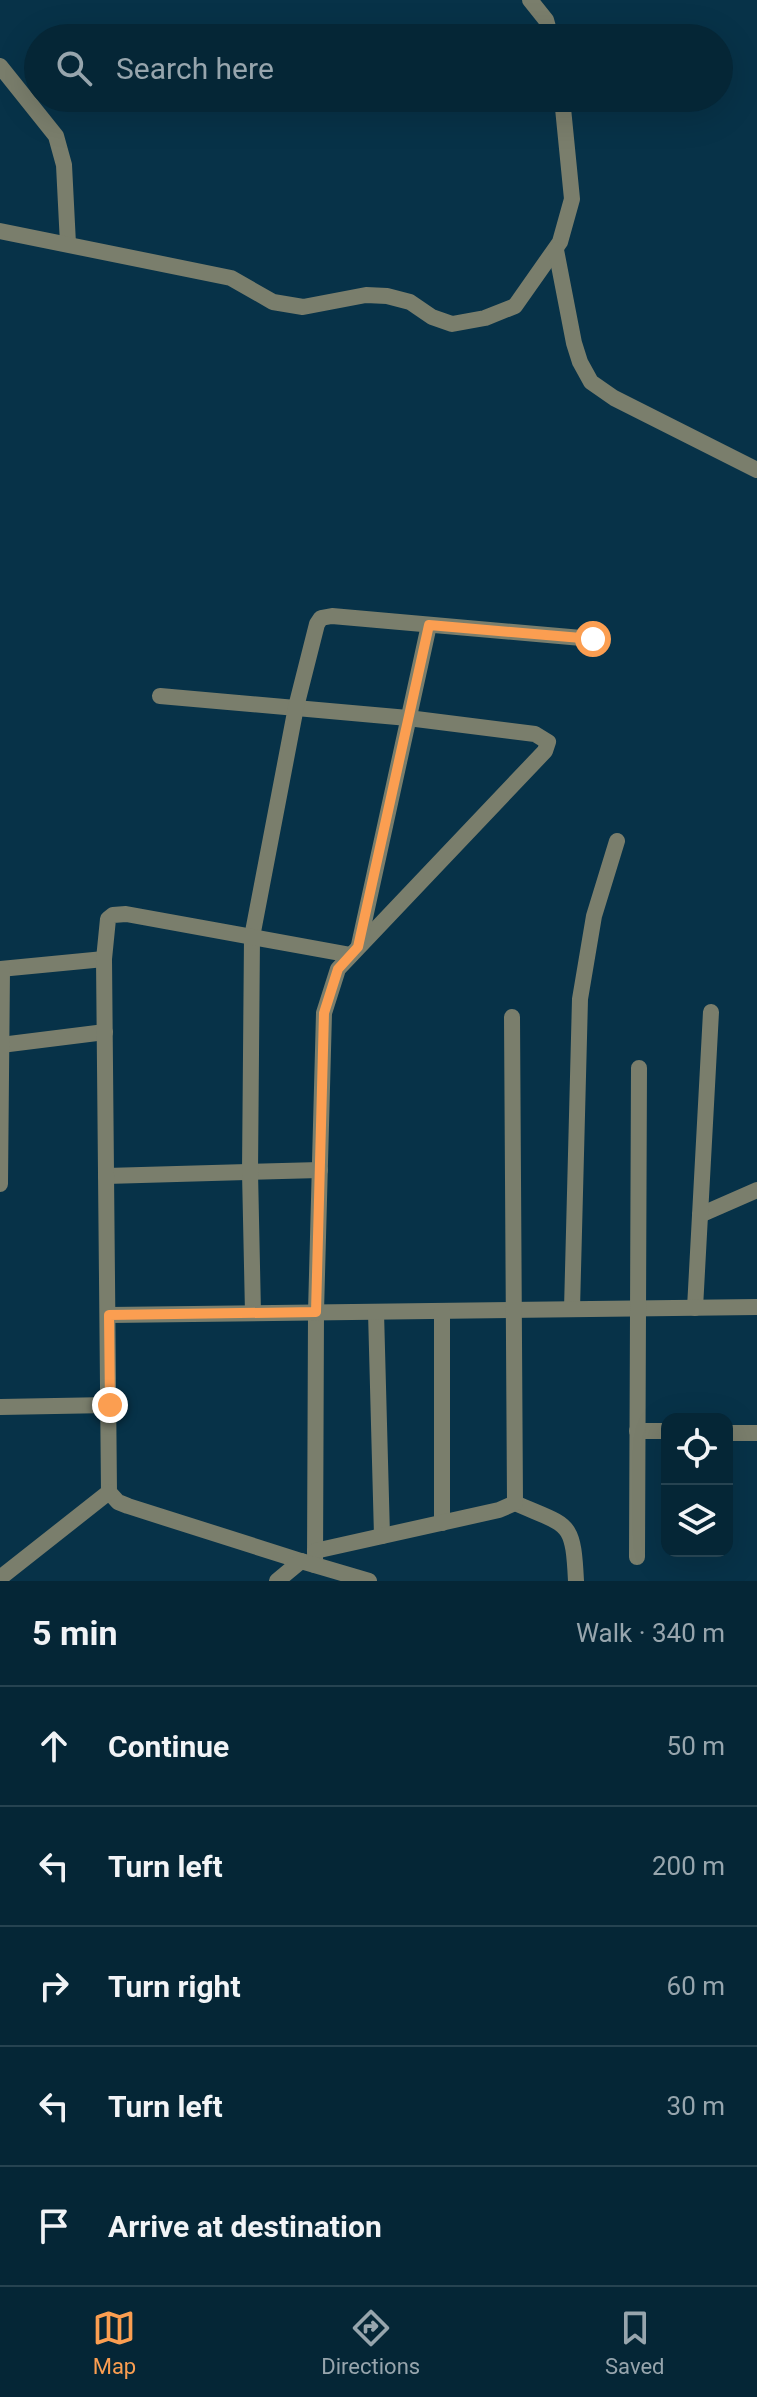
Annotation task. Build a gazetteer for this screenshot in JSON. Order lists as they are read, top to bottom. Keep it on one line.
{"page":{"search":"Search here","heading":["5 min","Walk · 340 m"],"list":[["Continue","50 m"],["Turn left","200 m"],["Turn right","60 m"],["Turn left","30 m"],"Arrive at destination"],"nav":["Map","Directions","Saved"]}}
